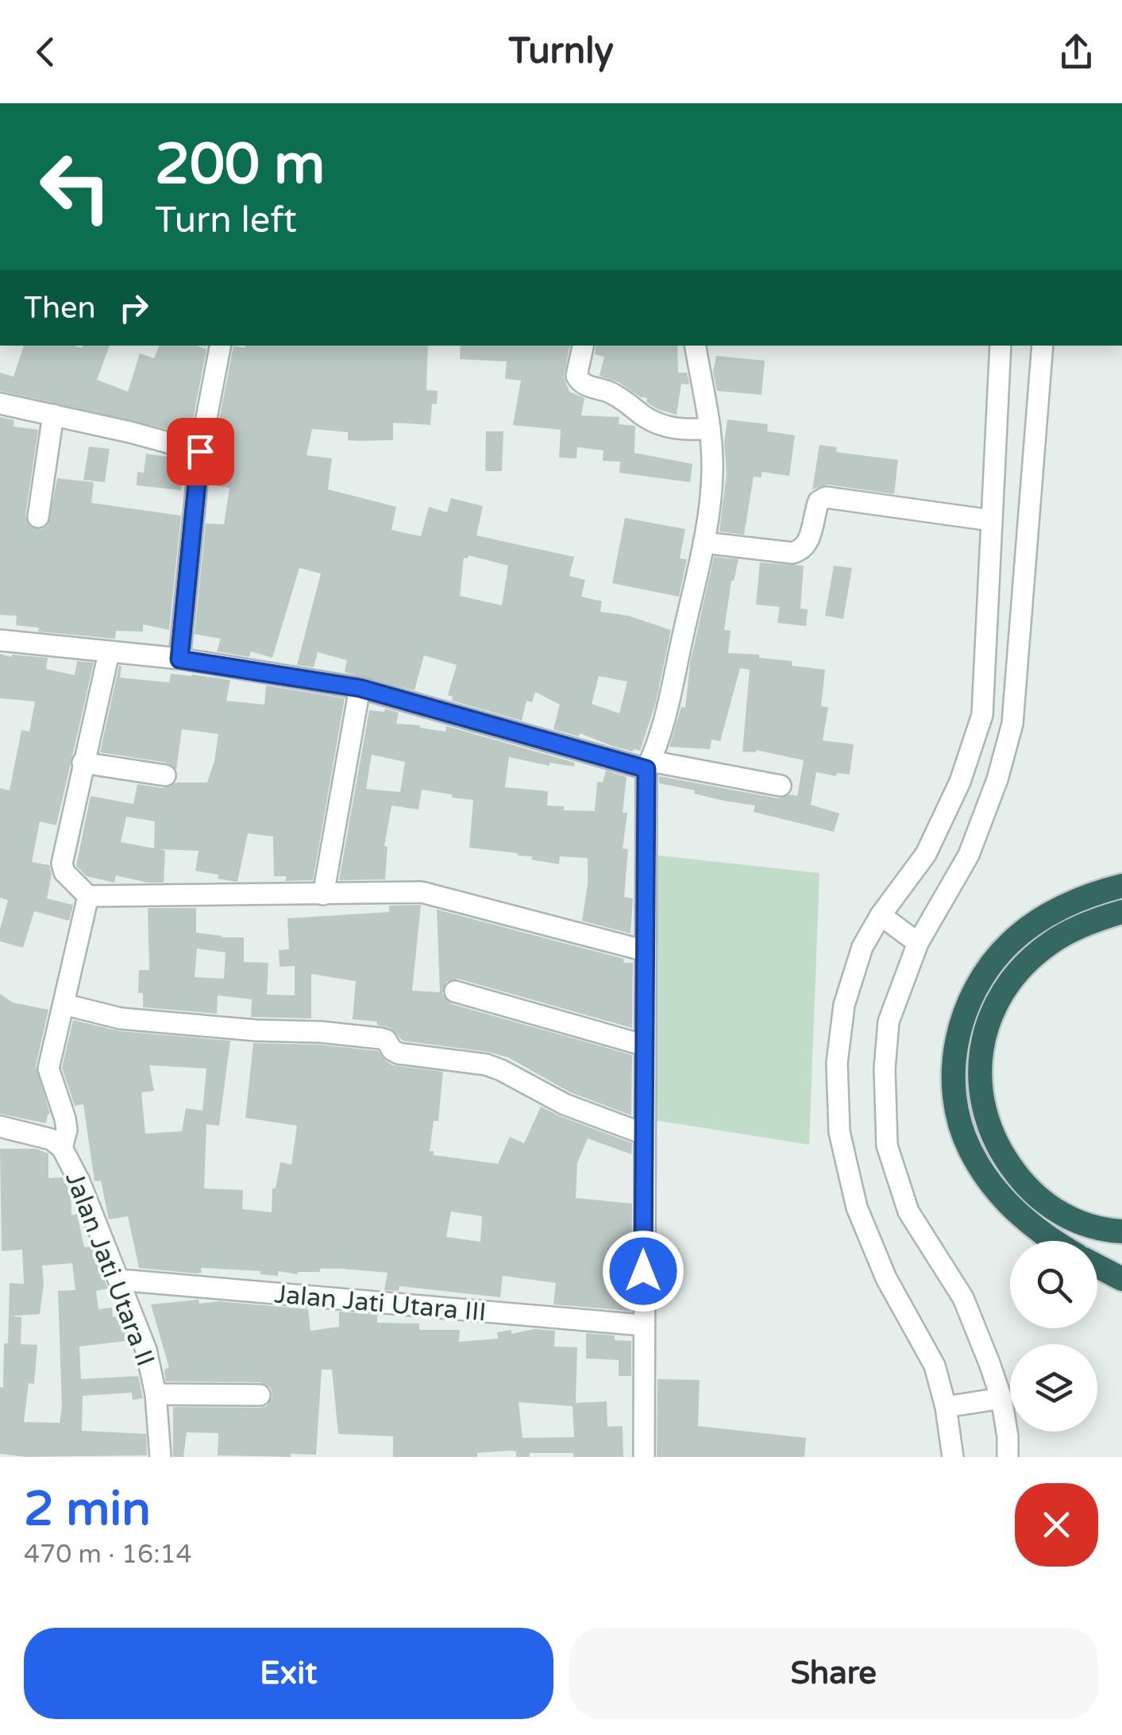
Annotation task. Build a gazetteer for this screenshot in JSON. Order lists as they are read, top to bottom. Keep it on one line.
{"streets":{"street":["Jalan Jati Utara II","Jalan Jati Utara III"]},"crossings":[["Jalan Jati Utara II","Jalan Jati Utara III"]],"page":{"header":"Turnly","turn":["200 m","Turn left"],"then":"Then","heading":["2 min","470 m · 16:14"],"buttons":["Exit","Share"]}}
